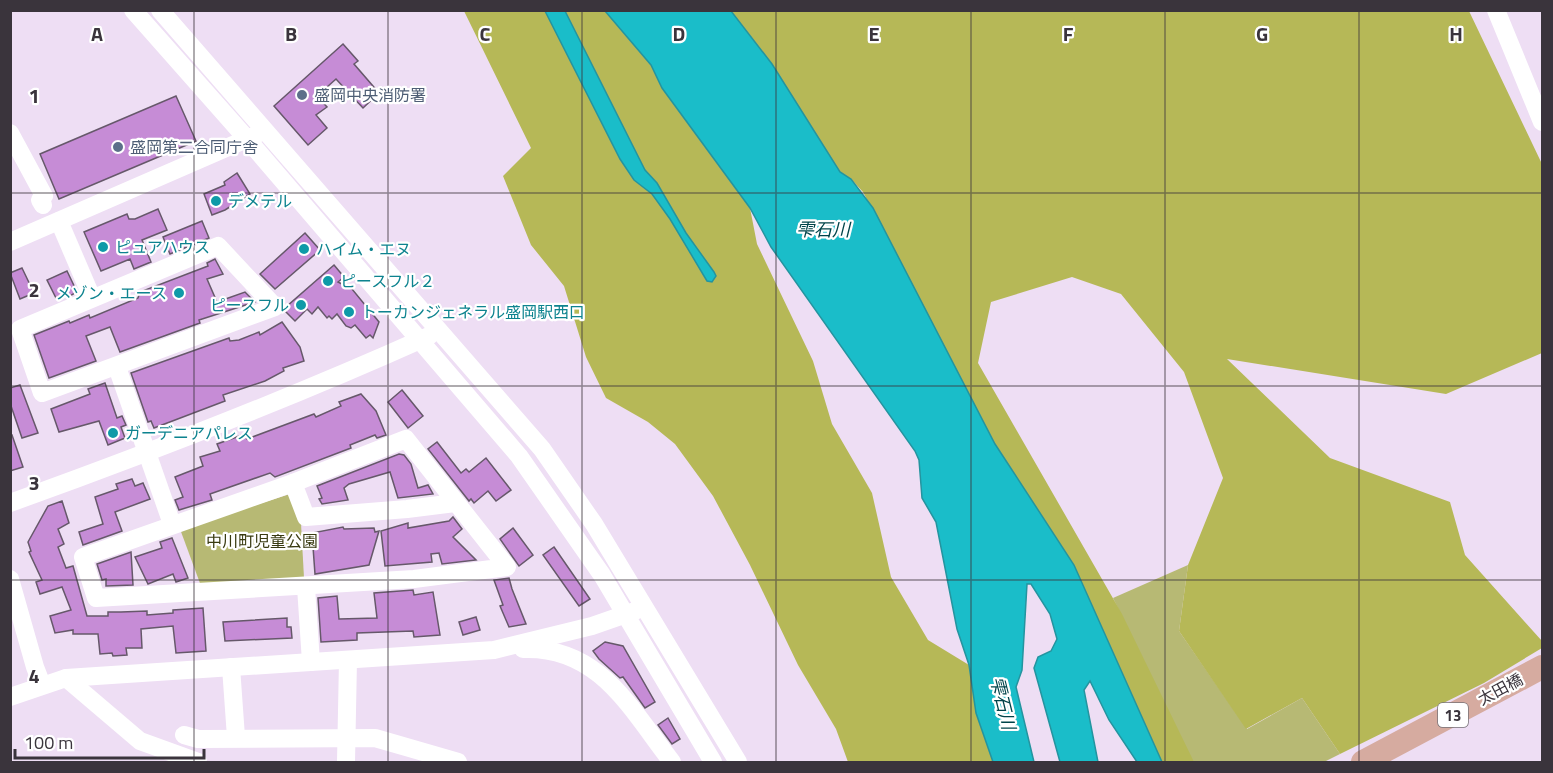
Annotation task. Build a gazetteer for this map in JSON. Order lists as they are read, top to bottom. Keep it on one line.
{"streets":{"main road":["太田橋","13"]},"water":["雫石川"],"parks":["中川町児童公園"],"places":["盛岡中央消防署","盛岡第二合同庁舎","デメテル","ピュアハウス","ハイム・エヌ","ピースフル２","メゾン・エース","ピースフル","トーカンジェネラル盛岡駅西口","ガーデニアパレス"],"scale_bar":"100 m","grid":{"columns":["A","B","C","D","E","F","G","H"],"rows":["1","2","3","4"]}}
